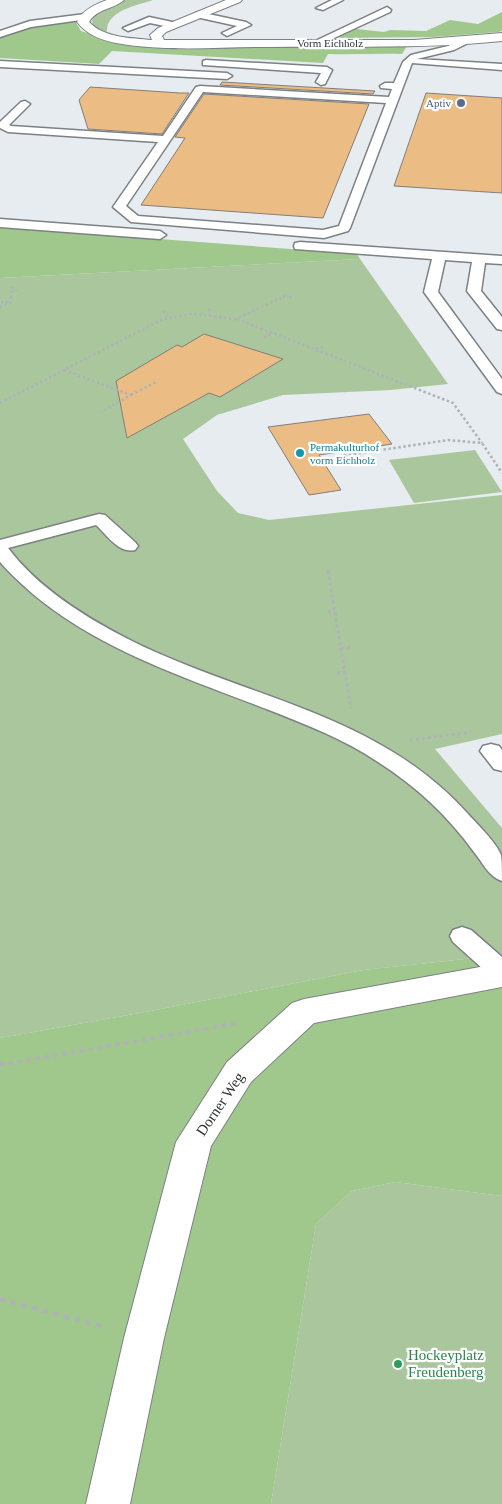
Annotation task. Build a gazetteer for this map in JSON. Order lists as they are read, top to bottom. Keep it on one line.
{"streets":{"street":["Vorm Eichholz","Dorner Weg"]},"places":["Aptiv","Permakulturhof vorm Eichholz","Hockeyplatz Freudenberg"]}
